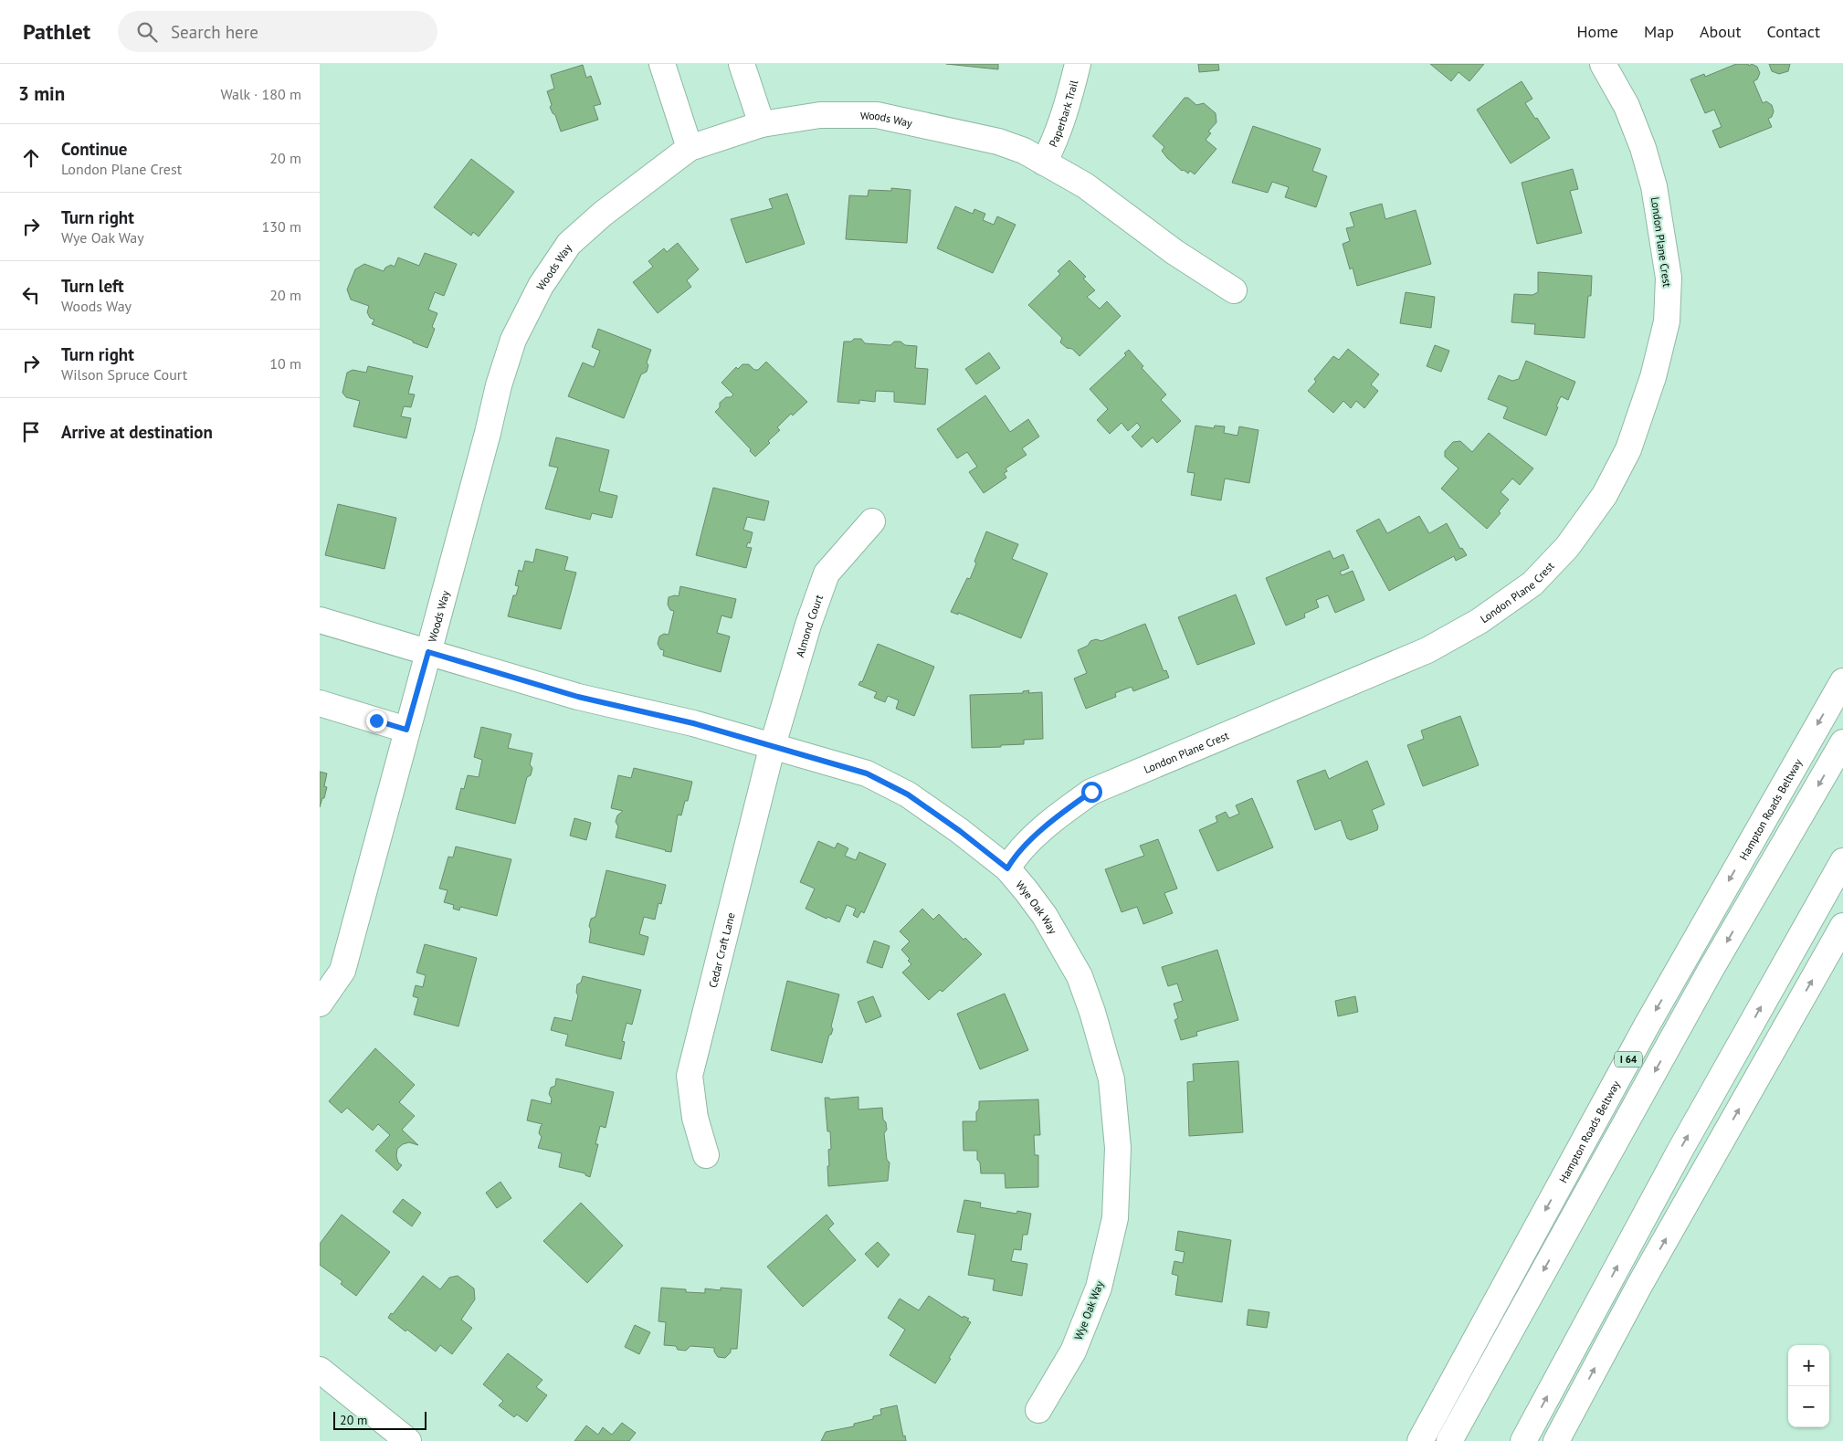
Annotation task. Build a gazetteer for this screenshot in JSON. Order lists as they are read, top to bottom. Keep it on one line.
{"streets":{"main road":["Paperbark Trail","Woods Way","London Plane Crest","Almond Court","Hampton Roads Beltway","Wye Oak Way","Cedar Craft Lane","I 64"]},"crossings":[["Paperbark Trail","Woods Way"],["Woods Way","Wye Oak Way"],["London Plane Crest","Wye Oak Way"],["Almond Court","Wye Oak Way"],["Almond Court","Cedar Craft Lane"],["Wye Oak Way","Cedar Craft Lane"]],"scale_bar":"20 m","page":{"header":"Pathlet","search":"Search here","nav":["Home","Map","About","Contact"],"heading":["3 min","Walk · 180 m"],"list":[["Continue","London Plane Crest","20 m"],["Turn right","Wye Oak Way","130 m"],["Turn left","Woods Way","20 m"],["Turn right","Wilson Spruce Court","10 m"],"Arrive at destination"],"map_buttons":["+","−"],"scale":"20 m"}}
